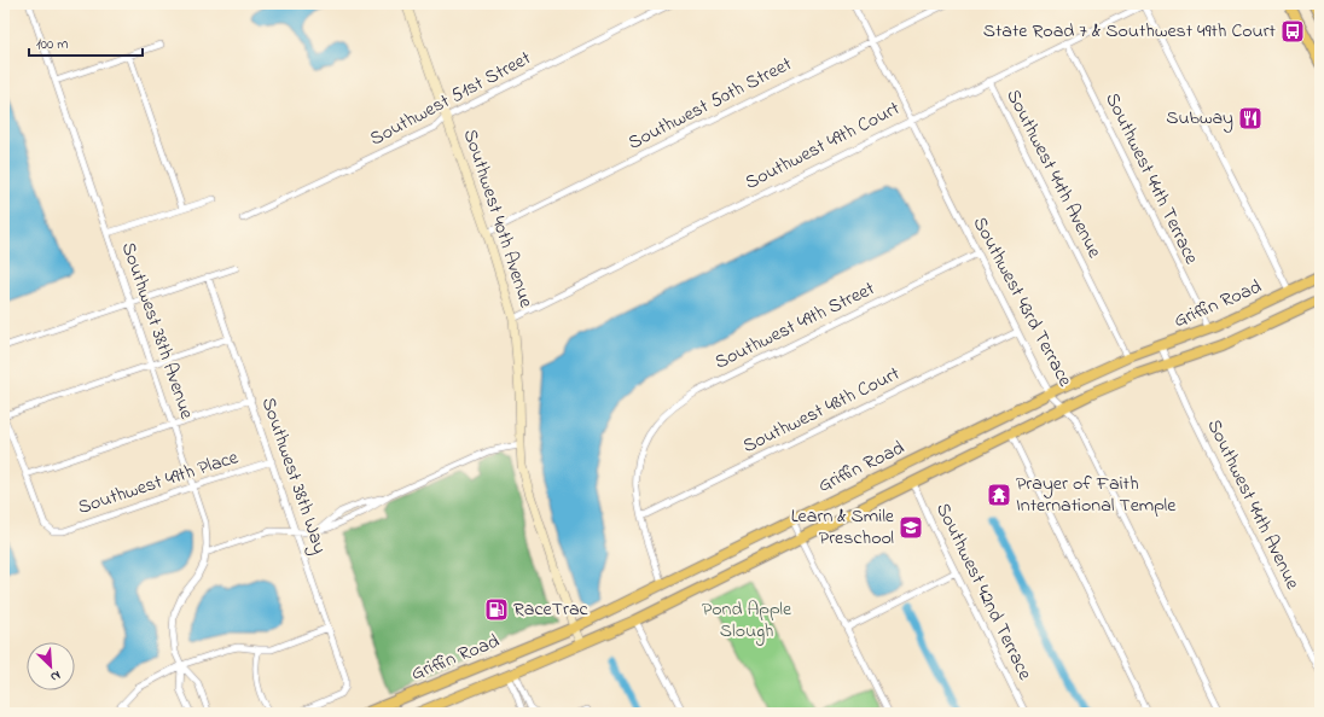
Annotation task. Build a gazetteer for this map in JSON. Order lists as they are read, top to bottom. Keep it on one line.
{"streets":{"main road":["Griffin Road"],"street":["Southwest 51st Street","Southwest 50th Street","Southwest 49th Court","Southwest 44th Avenue","Southwest 44th Terrace","Southwest 40th Avenue","Southwest 43rd Terrace","Southwest 49th Street","Southwest 38th Avenue","Southwest 48th Court","Southwest 38th Way","Southwest 49th Place","Southwest 42nd Terrace"]},"crossings":[["Southwest 51st Street","Southwest 40th Avenue"],["Southwest 50th Street","Southwest 40th Avenue"],["Southwest 50th Street","Southwest 43rd Terrace"],["Southwest 49th Court","Southwest 44th Avenue"],["Southwest 49th Court","Southwest 44th Terrace"],["Southwest 49th Court","Southwest 40th Avenue"],["Southwest 49th Court","Southwest 43rd Terrace"],["Southwest 44th Avenue","Griffin Road"],["Southwest 44th Terrace","Griffin Road"],["Southwest 40th Avenue","Griffin Road"],["Southwest 43rd Terrace","Griffin Road"],["Southwest 43rd Terrace","Southwest 49th Street"],["Southwest 43rd Terrace","Southwest 48th Court"],["Griffin Road","Southwest 49th Street"],["Griffin Road","Southwest 42nd Terrace"],["Southwest 49th Street","Southwest 48th Court"],["Southwest 38th Avenue","Southwest 49th Place"],["Southwest 38th Way","Southwest 49th Place"]],"parks":["Pond Apple Slough"],"places":{"bus stop":["State Road 7 & Southwest 49th Court"],"restaurant":["Subway"],"temple":["Prayer of Faith International Temple"],"school or university":["Learn & Smile Preschool"],"fuel station":["RaceTrac"]},"scale_bar":"100 m","north":"bottom right"}
